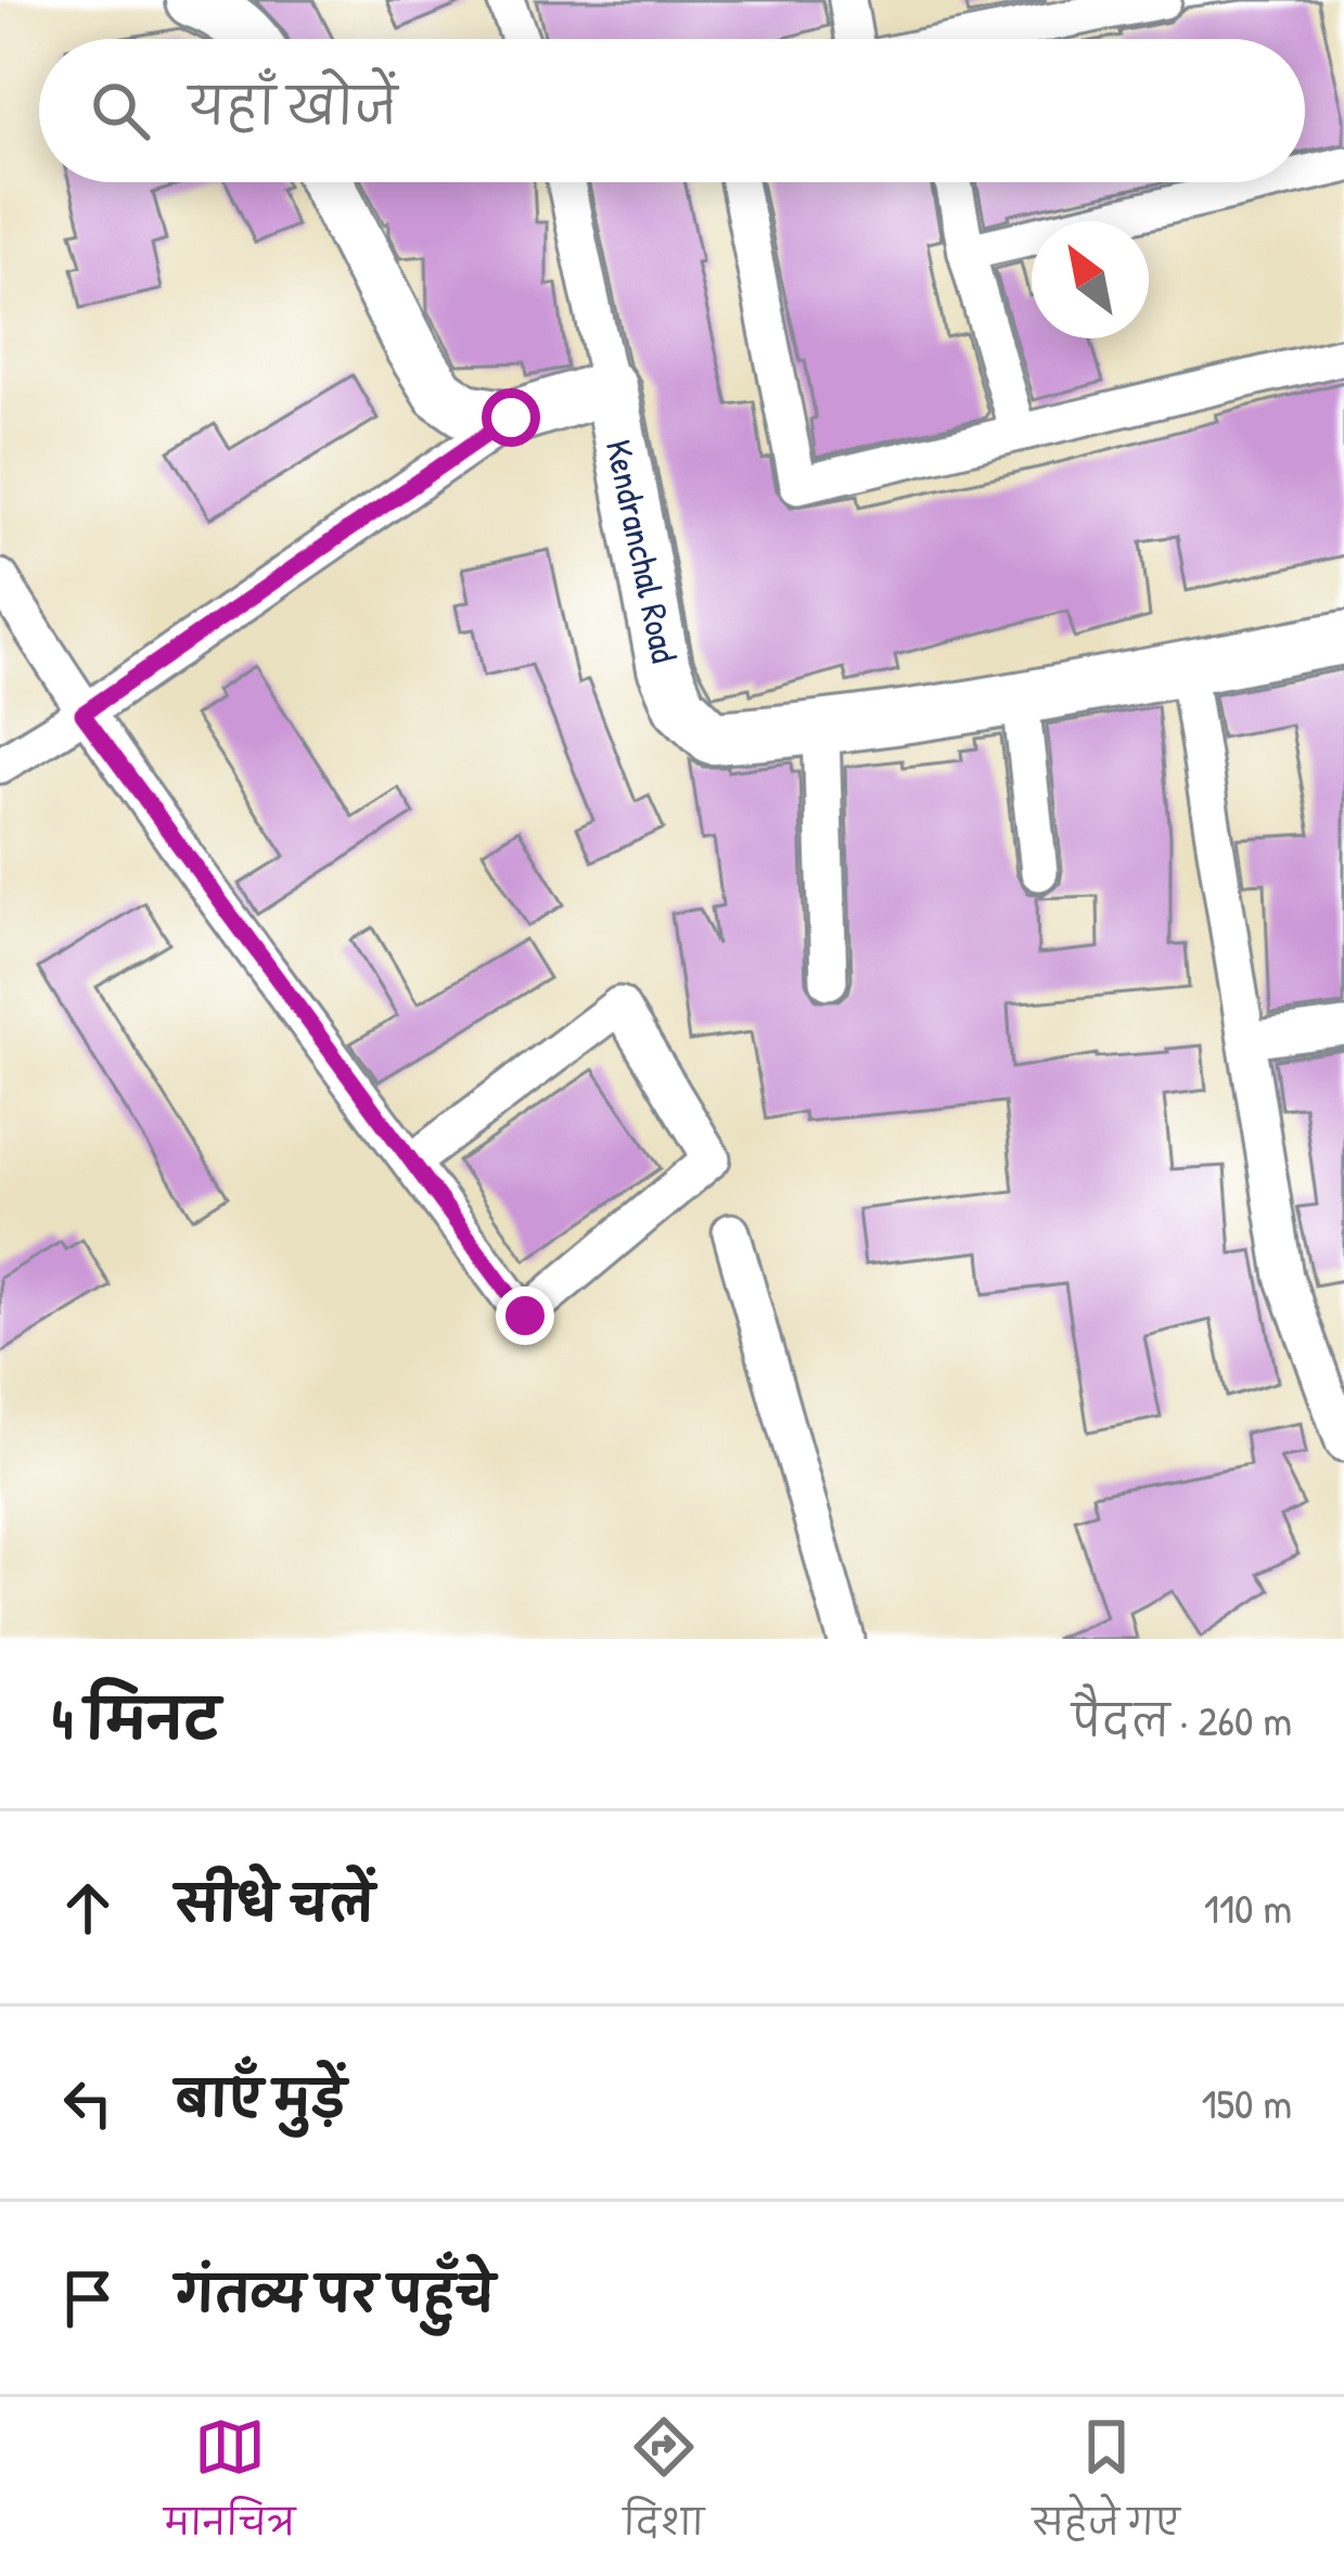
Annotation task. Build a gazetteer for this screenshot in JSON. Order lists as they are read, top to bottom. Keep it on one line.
{"streets":{"street":["Kendranchal Road"]},"north":"top left","page":{"search":"यहाँ खोजें","heading":["4 मिनट","पैदल · 260 m"],"list":[["सीधे चलें","110 m"],["बाएँ मुड़ें","150 m"],"गंतव्य पर पहुँचे"],"nav":["मानचित्र","दिशा","सहेजे गए"]}}
